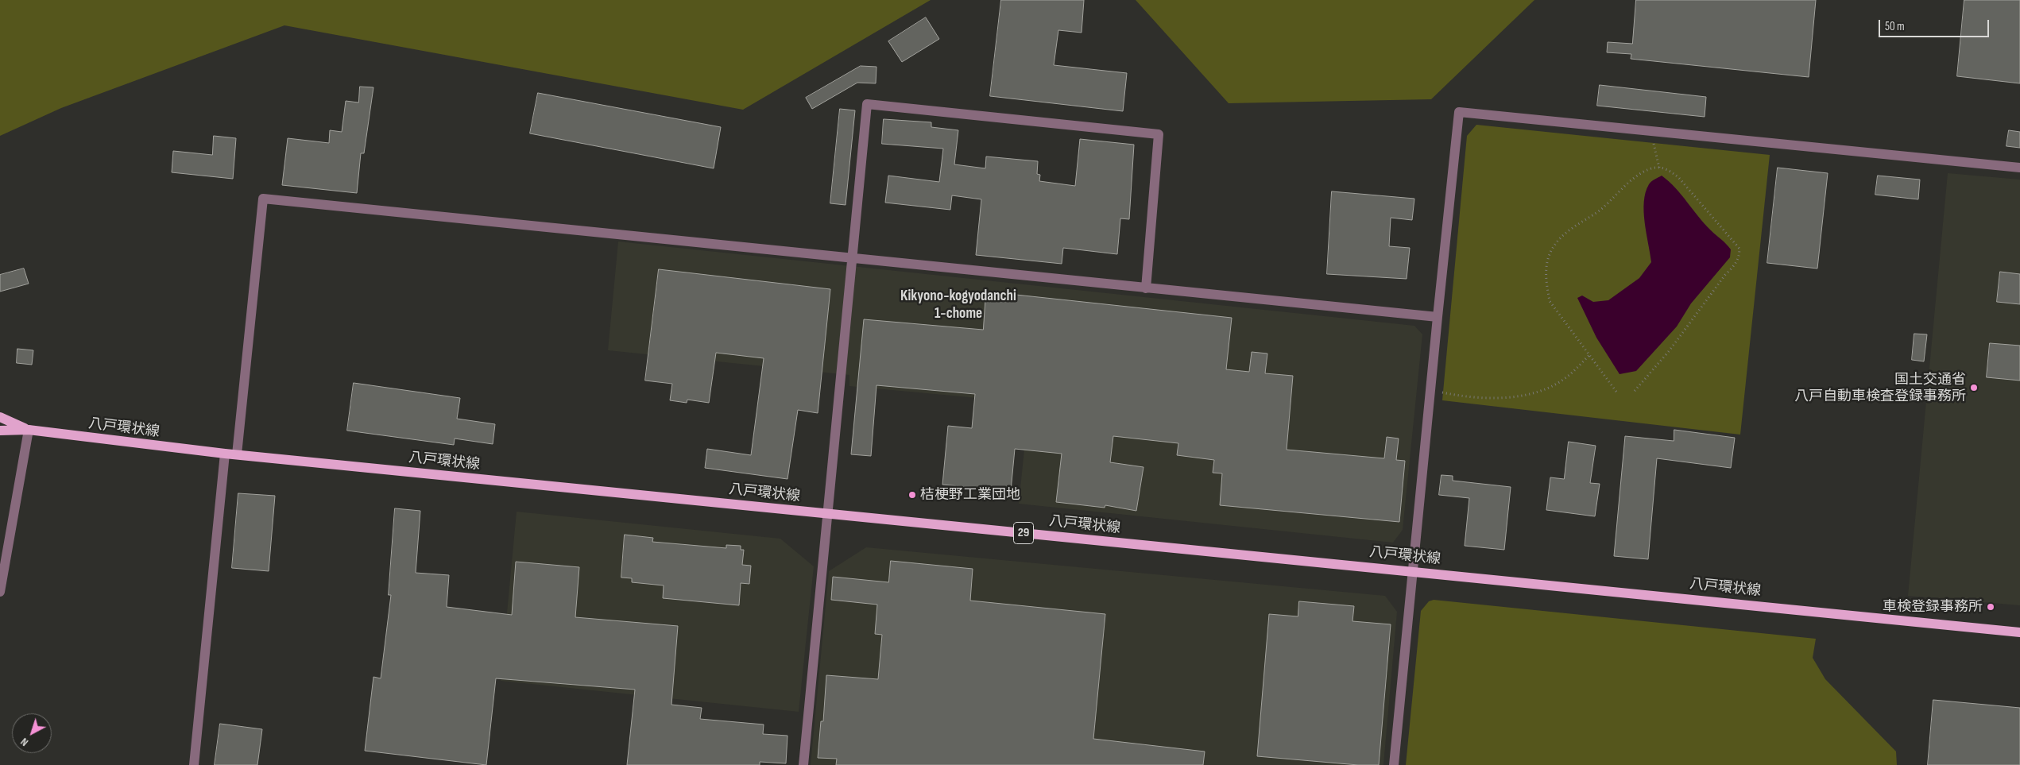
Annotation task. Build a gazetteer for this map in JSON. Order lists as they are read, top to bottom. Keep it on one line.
{"streets":{"main road":["八戸環状線","29"]},"districts":["Kikyono-kogyodanchi 1-chome"],"places":["国土交通省 八戸自動車検査登録事務所","桔梗野工業団地","車検登録事務所"],"scale_bar":"50 m","north":"bottom left"}
